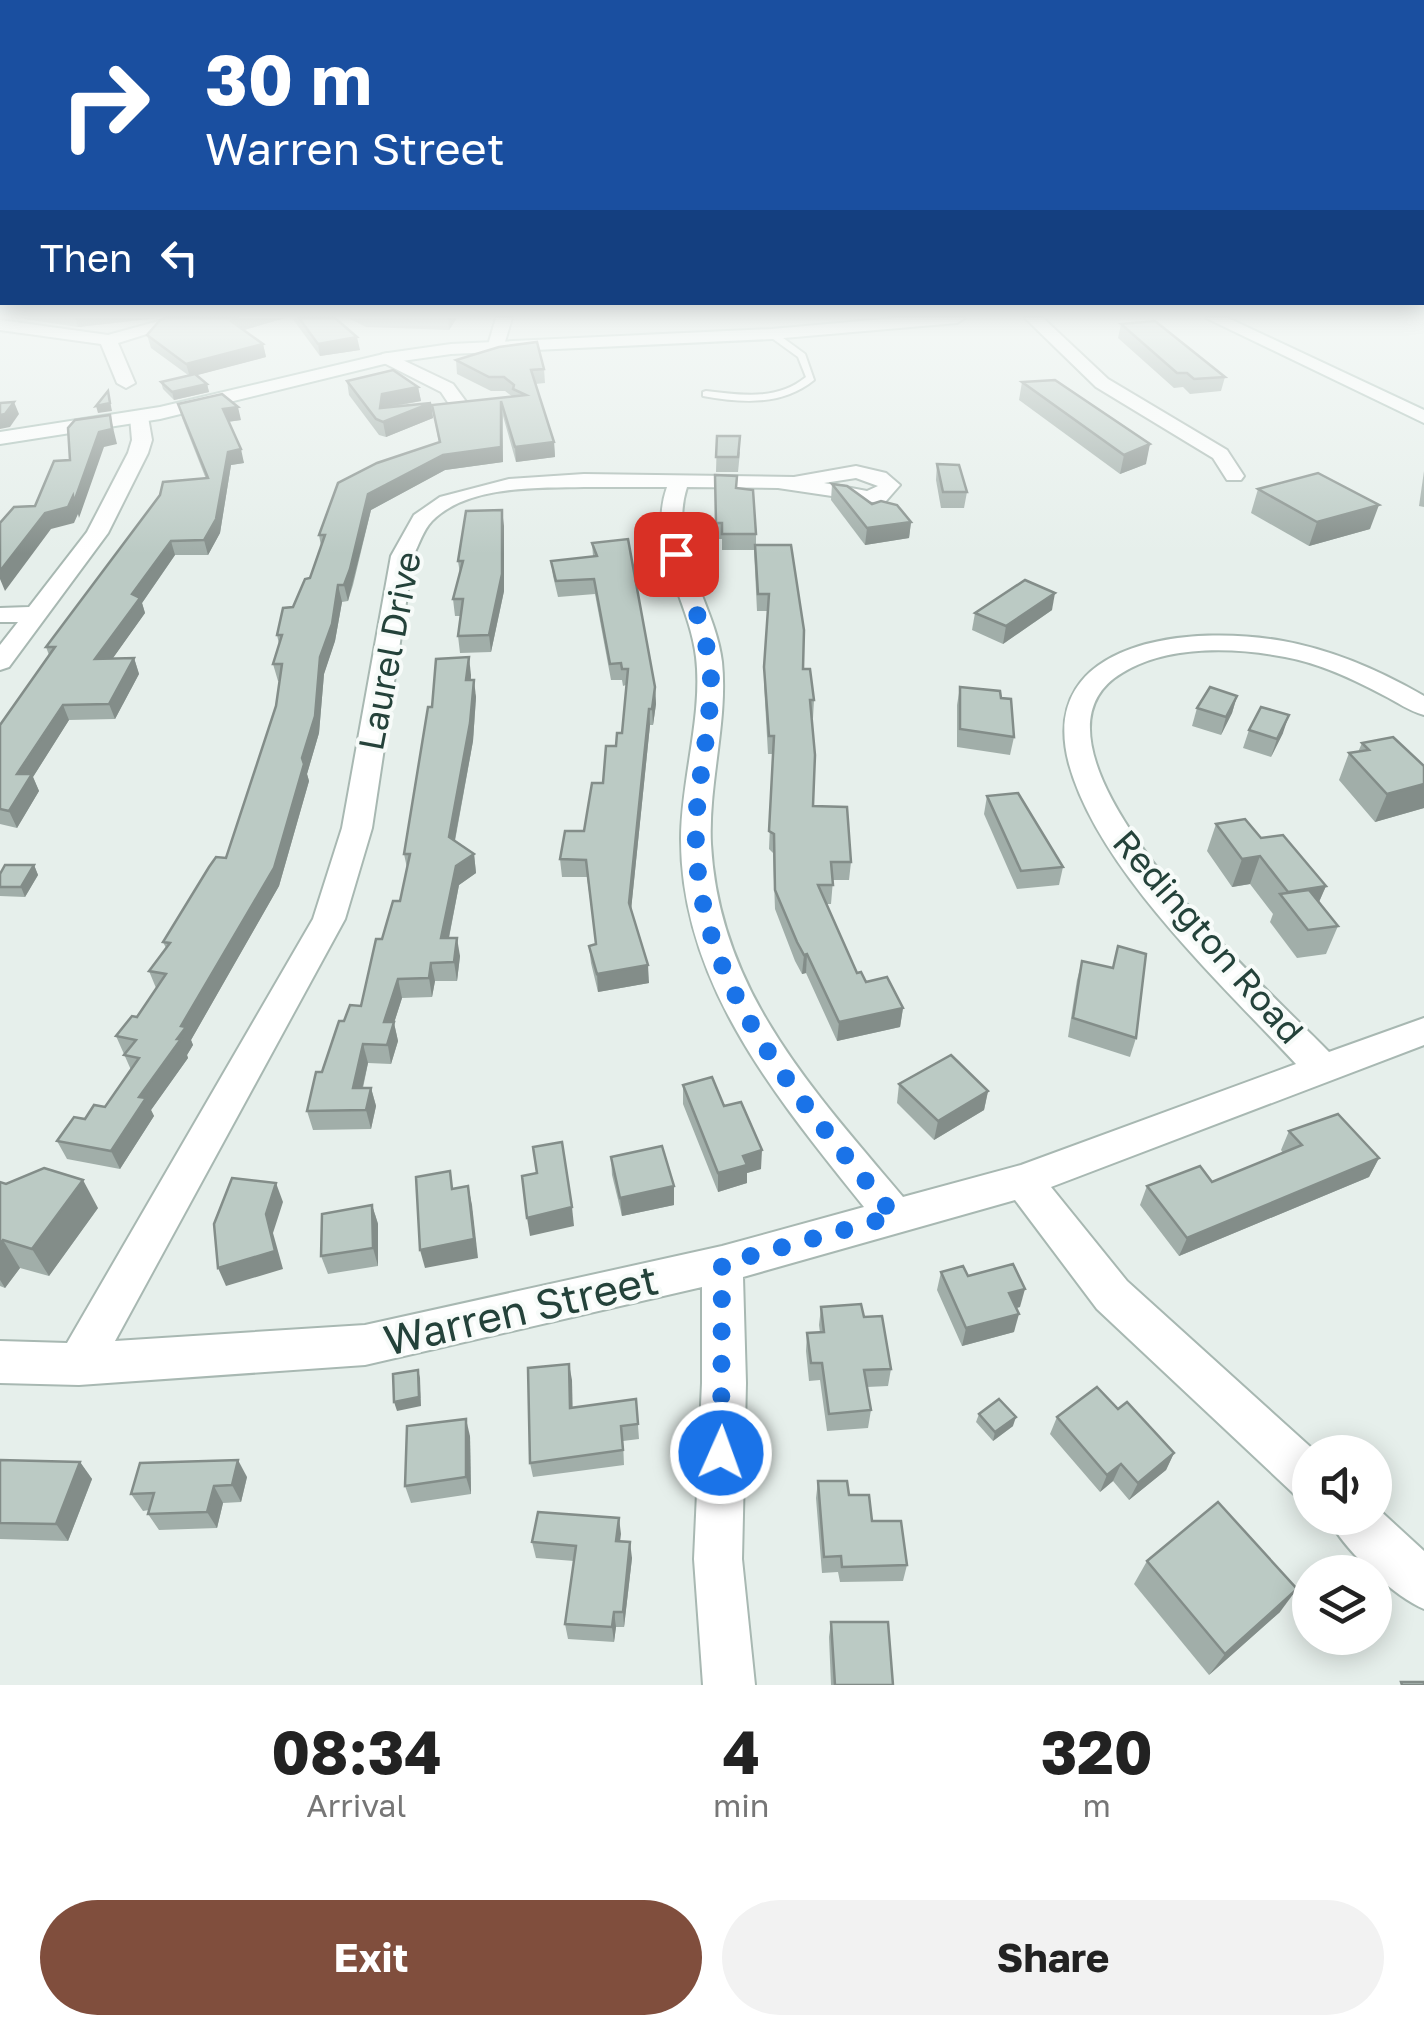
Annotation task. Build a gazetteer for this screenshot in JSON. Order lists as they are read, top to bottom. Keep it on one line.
{"streets":{"street":["Laurel Drive","Redington Road","Warren Street"]},"crossings":[["Laurel Drive","Warren Street"],["Redington Road","Warren Street"]],"page":{"turn":["30 m","Warren Street"],"then":"Then","eta":["08:34","Arrival","4","min","320","m"],"buttons":["Exit","Share"]}}
